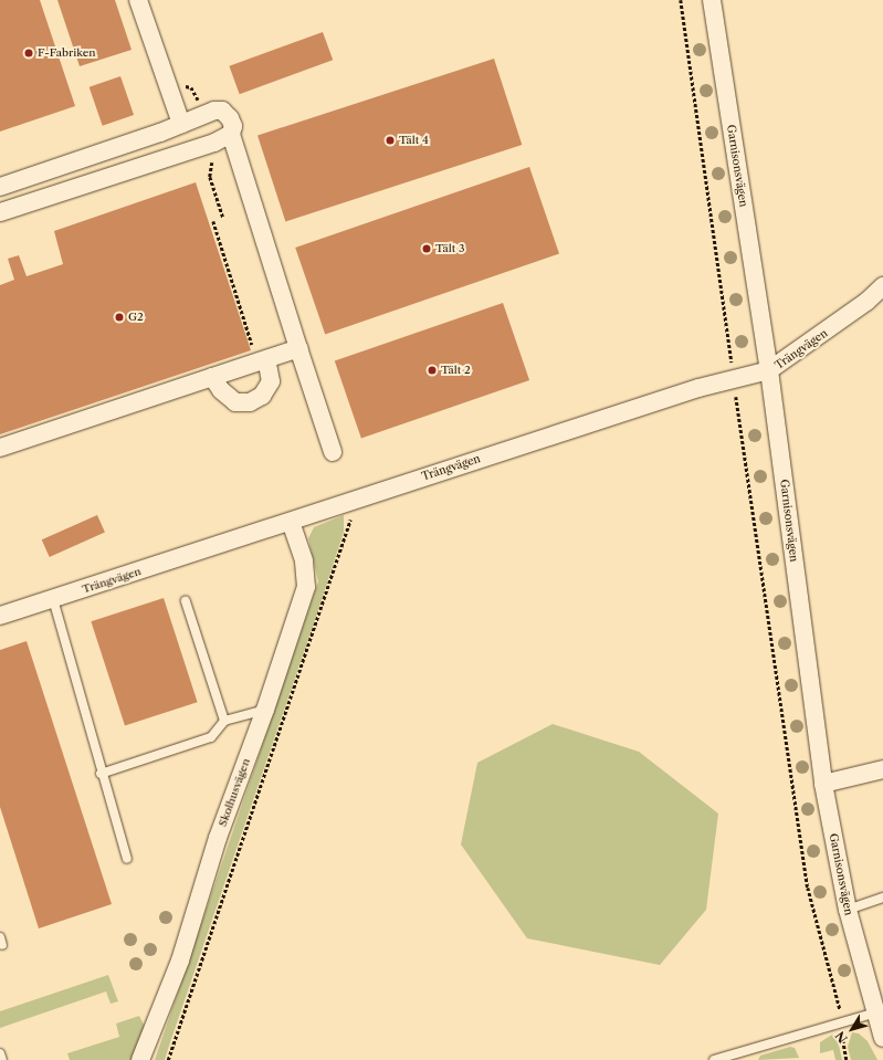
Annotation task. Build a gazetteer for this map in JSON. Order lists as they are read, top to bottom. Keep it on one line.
{"streets":{"street":["Garnisonsvägen","Trängvägen","Skolhusvägen"]},"crossings":[["Garnisonsvägen","Trängvägen"],["Trängvägen","Skolhusvägen"]],"places":["F-Fabriken","Tält 4","Tält 3","G2","Tält 2"],"north":"bottom left"}
